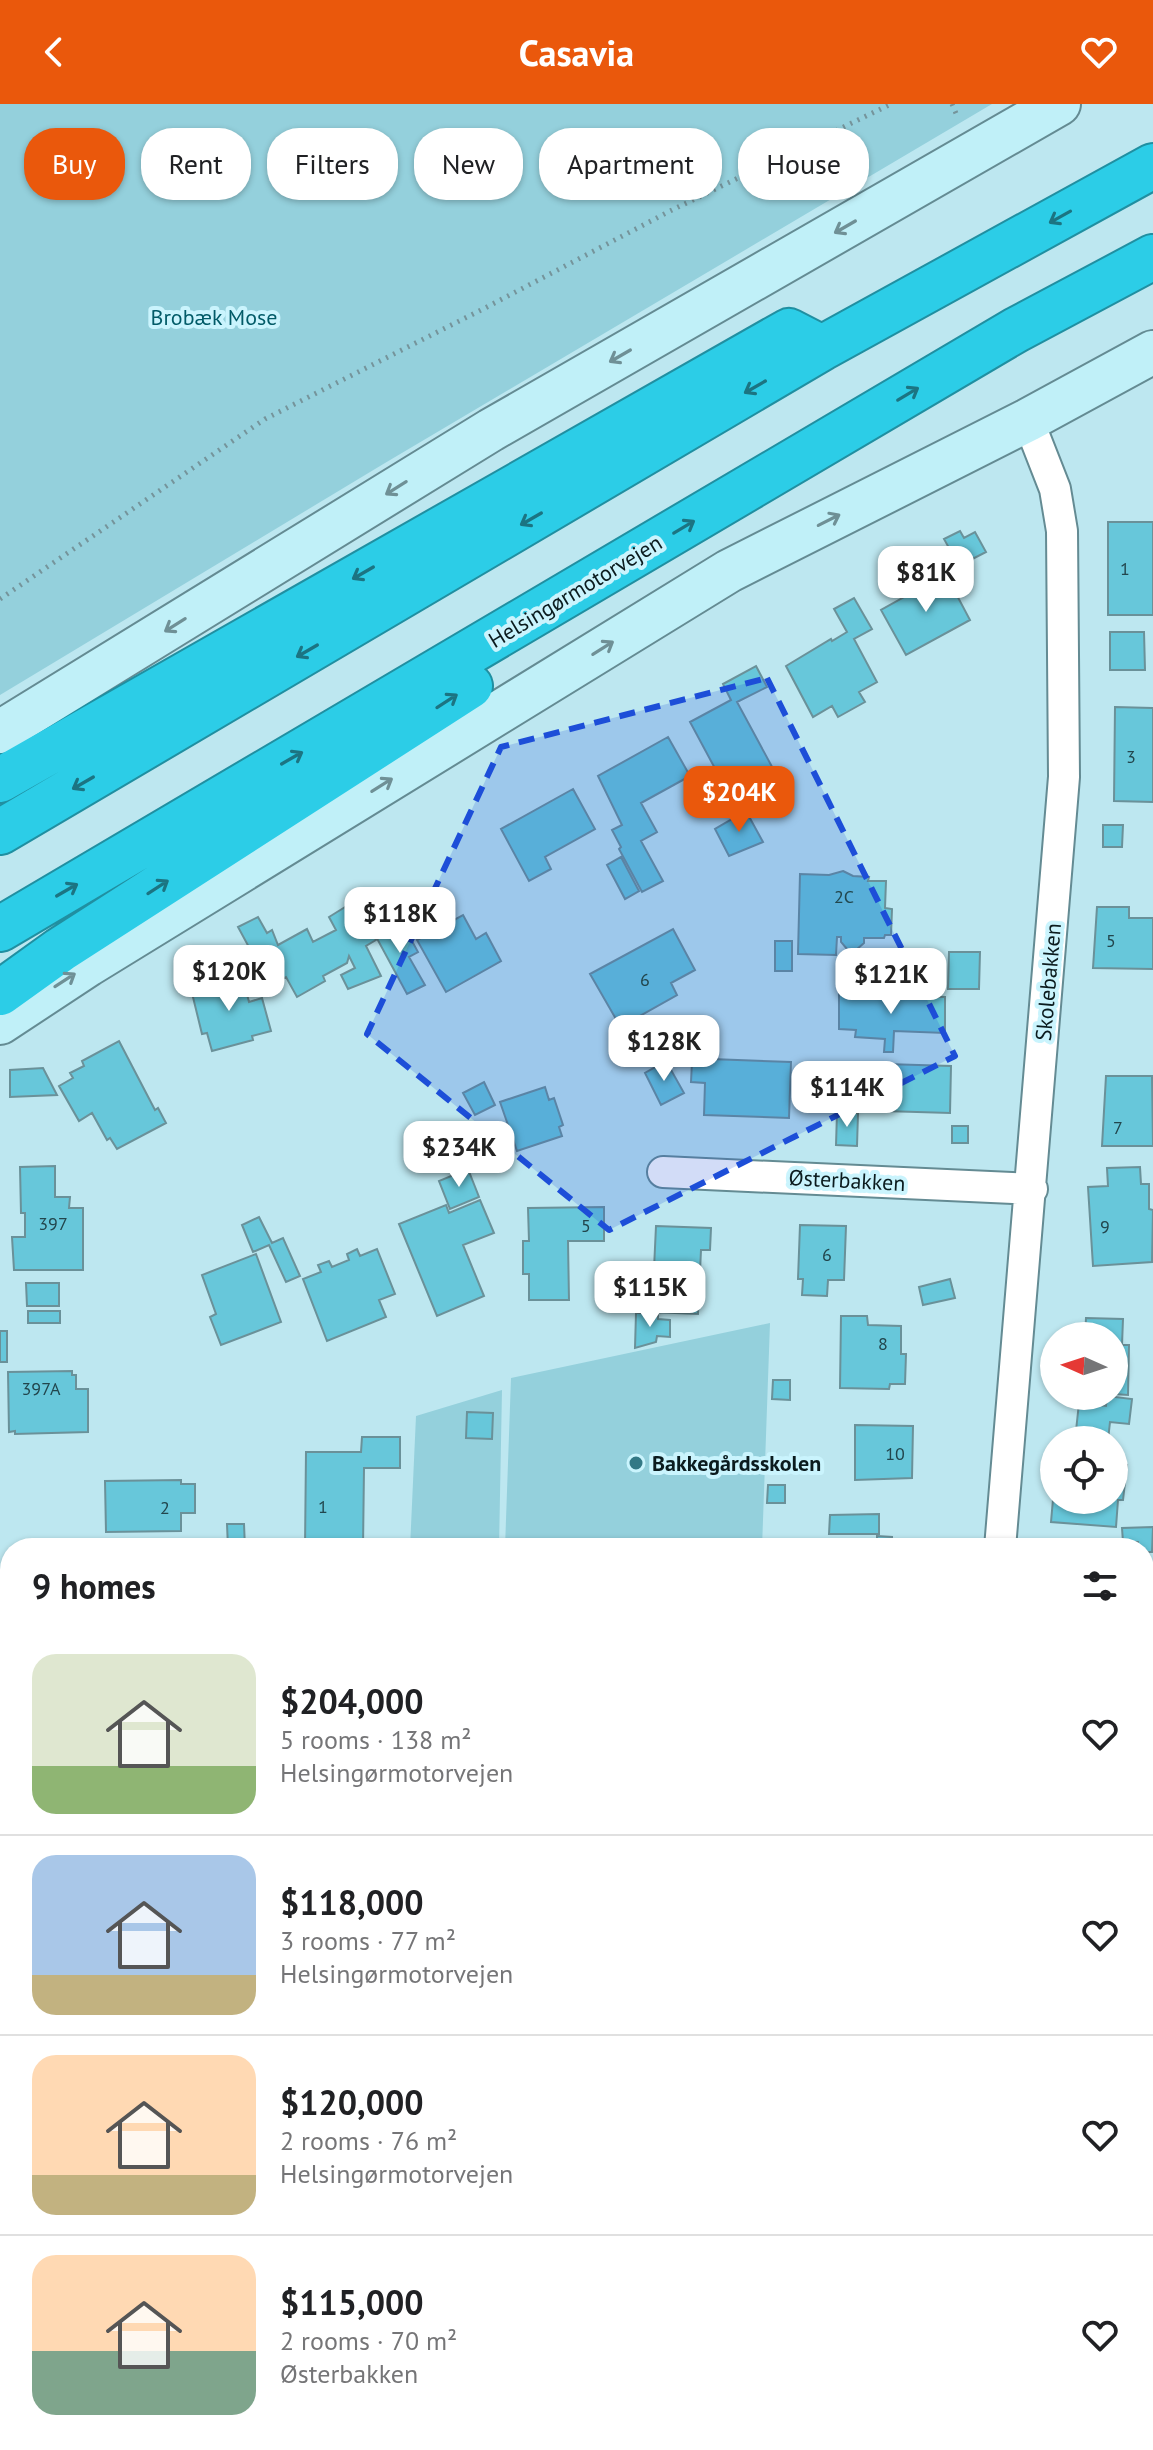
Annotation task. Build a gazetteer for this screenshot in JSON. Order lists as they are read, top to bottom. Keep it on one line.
{"streets":{"highway":["Helsingørmotorvejen"],"street":["Skolebakken","Østerbakken"]},"crossings":[["Skolebakken","Østerbakken"]],"parks":["Brobæk Mose"],"places":["Bakkegårdsskolen"],"house_numbers":["1","3","2C","5","6","7","397","5","9","6","8","397A","10","1","2"],"north":"left","page":{"header":"Casavia","chip":["Buy","Rent","Filters","New","Apartment","House"],"price":["$81K","$204K","$118K","$120K","$121K","$128K","$114K","$234K","$115K"],"heading":"9 homes","list":[{"name":"$204,000","note":"5 rooms · 138 m² · Helsingørmotorvejen"},{"name":"$118,000","note":"3 rooms · 77 m² · Helsingørmotorvejen"},{"name":"$120,000","note":"2 rooms · 76 m² · Helsingørmotorvejen"},{"name":"$115,000","note":"2 rooms · 70 m² · Østerbakken"}]}}
